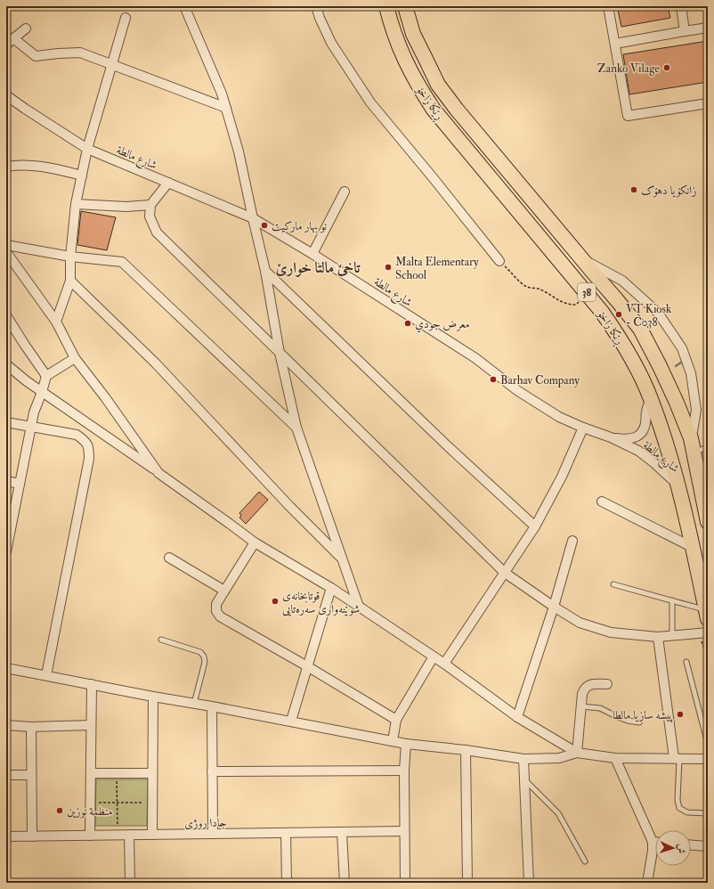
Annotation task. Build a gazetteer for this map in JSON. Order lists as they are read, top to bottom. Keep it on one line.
{"streets":{"highway":["ڕێکا زاخۆ","38"],"street":["شارع مالطة","جادا روژی"]},"crossings":[["ڕێکا زاخۆ","شارع مالطة"]],"districts":["تاخێ مالتا خوارێ"],"places":["Zanko Vilage","زانکۆیا دهۆک","نو بهار ماركيت","Malta Elementary School","VT Kiosk - C038","معرض جودي","Barhav Company","قوتابخانەی شوێنەواری سەرەتایی","پيشه سازيا مالطا","منظمة نوزين"],"north":"right"}
